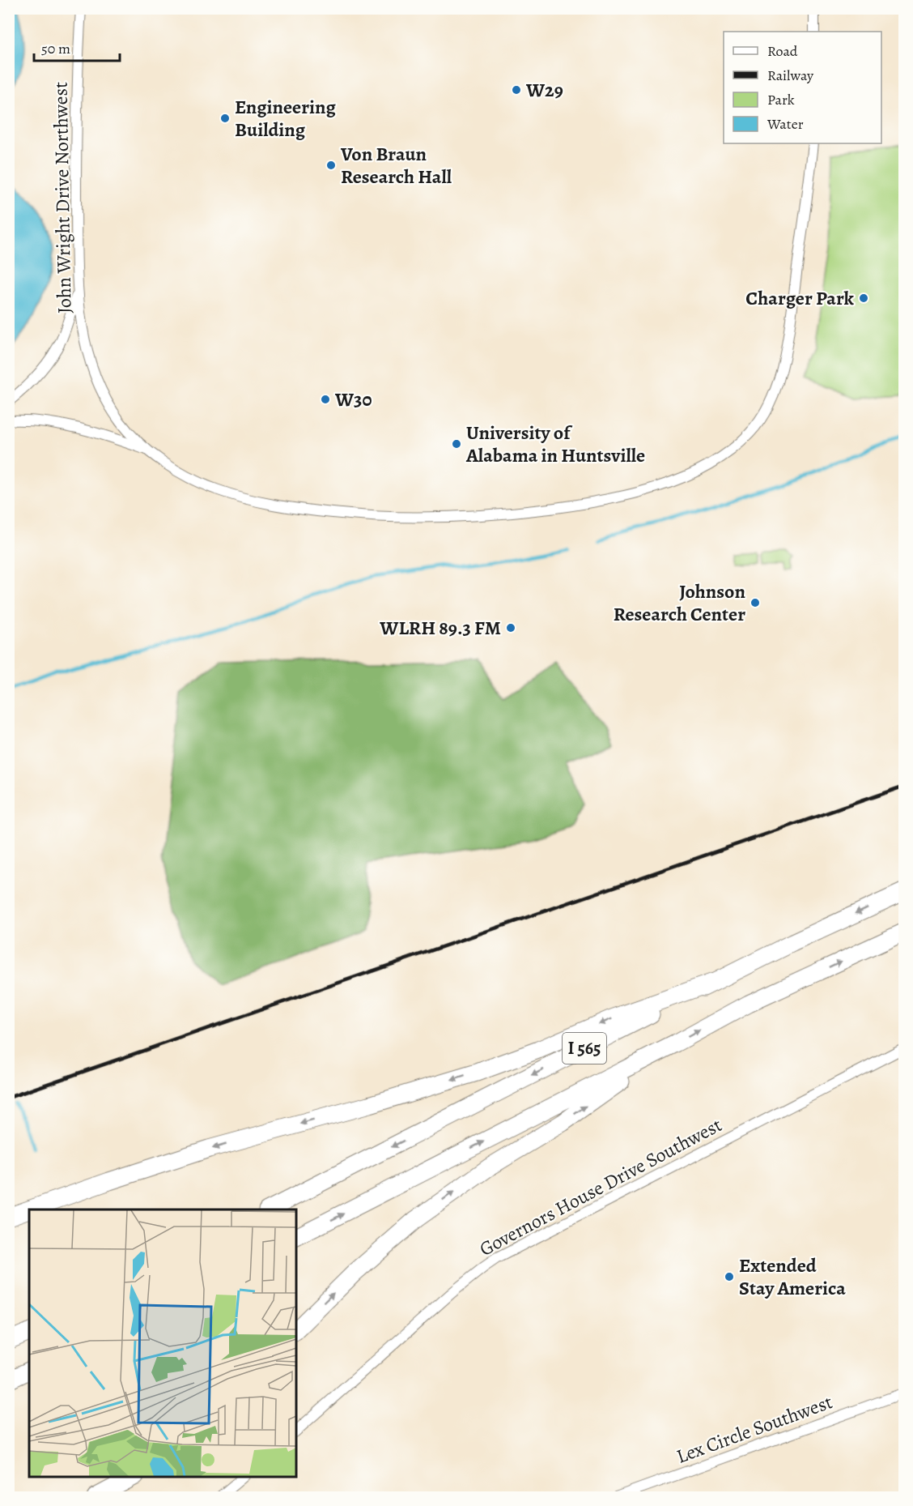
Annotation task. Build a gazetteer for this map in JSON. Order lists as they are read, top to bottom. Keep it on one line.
{"streets":{"highway":["I 565"],"street":["John Wright Drive Northwest","Governors House Drive Southwest","Lex Circle Southwest"]},"places":["W29","Engineering Building","Von Braun Research Hall","Charger Park","W30","University of Alabama in Huntsville","Johnson Research Center","WLRH 89.3 FM","Extended Stay America"],"legend":["Road","Railway","Park","Water"],"scale_bar":"50 m"}
